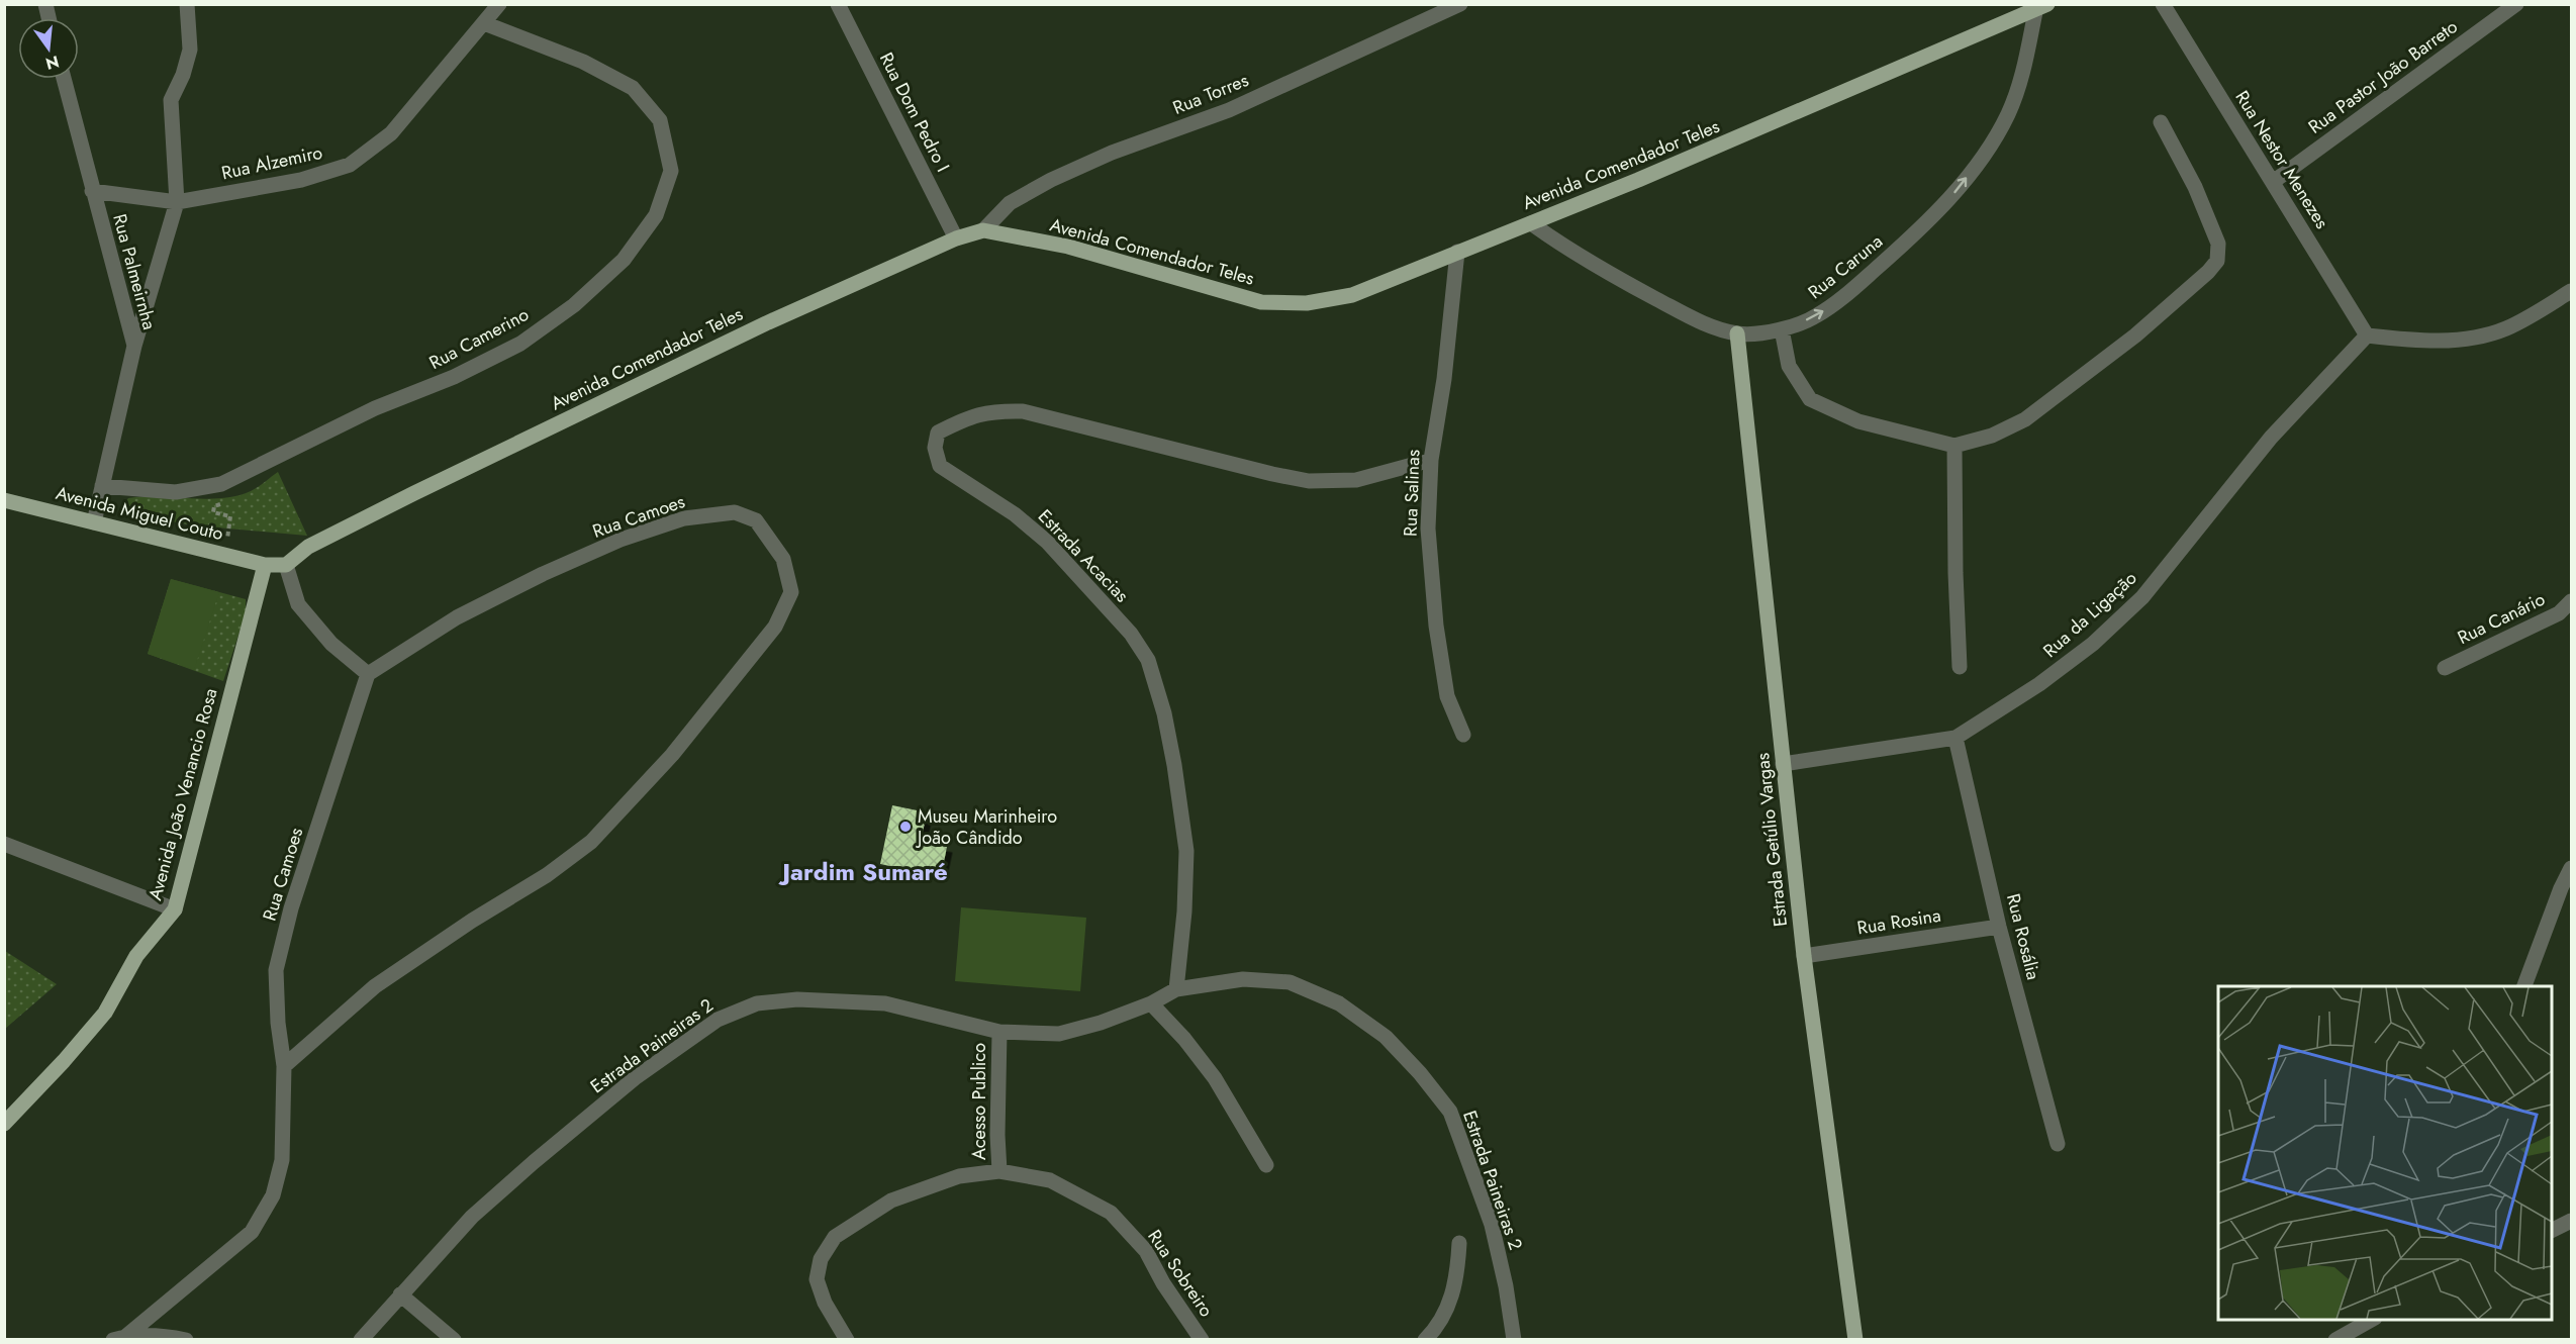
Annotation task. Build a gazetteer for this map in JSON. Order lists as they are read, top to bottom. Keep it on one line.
{"streets":{"main road":["Avenida Comendador Teles","Avenida Miguel Couto","Avenida João Venancio Rosa","Estrada Getúlio Vargas"],"street":["Rua Pastor João Barreto","Rua Torres","Rua Dom Pedro I","Rua Nestor Menezes","Rua Alzemiro","Rua Caruna","Rua Palmeirnha","Rua Camerino","Rua Salinas","Rua Camoes","Estrada Acacias","Rua da Ligação","Rua Canário","Rua Rosina","Rua Rosália","Estrada Paineiras 2","Acesso Publico","Rua Sobreiro"]},"crossings":[["Rua Pastor João Barreto","Rua Nestor Menezes"],["Rua Torres","Avenida Comendador Teles"],["Rua Dom Pedro I","Avenida Comendador Teles"],["Rua Nestor Menezes","Rua da Ligação"],["Rua Alzemiro","Rua Palmeirnha"],["Rua Alzemiro","Rua Camerino"],["Avenida Comendador Teles","Rua Caruna"],["Avenida Comendador Teles","Rua Salinas"],["Rua Caruna","Estrada Getúlio Vargas"],["Rua Palmeirnha","Rua Camerino"],["Rua Palmeirnha","Avenida Miguel Couto"],["Rua Salinas","Estrada Acacias"],["Avenida Miguel Couto","Avenida João Venancio Rosa"],["Estrada Acacias","Estrada Paineiras 2"],["Rua da Ligação","Estrada Getúlio Vargas"],["Rua da Ligação","Rua Rosália"],["Estrada Getúlio Vargas","Rua Rosina"],["Rua Rosina","Rua Rosália"],["Estrada Paineiras 2","Acesso Publico"],["Acesso Publico","Rua Sobreiro"]],"one_way":["Rua Caruna"],"districts":["Jardim Sumaré"],"places":["Museu Marinheiro João Cândido"],"north":"bottom"}
